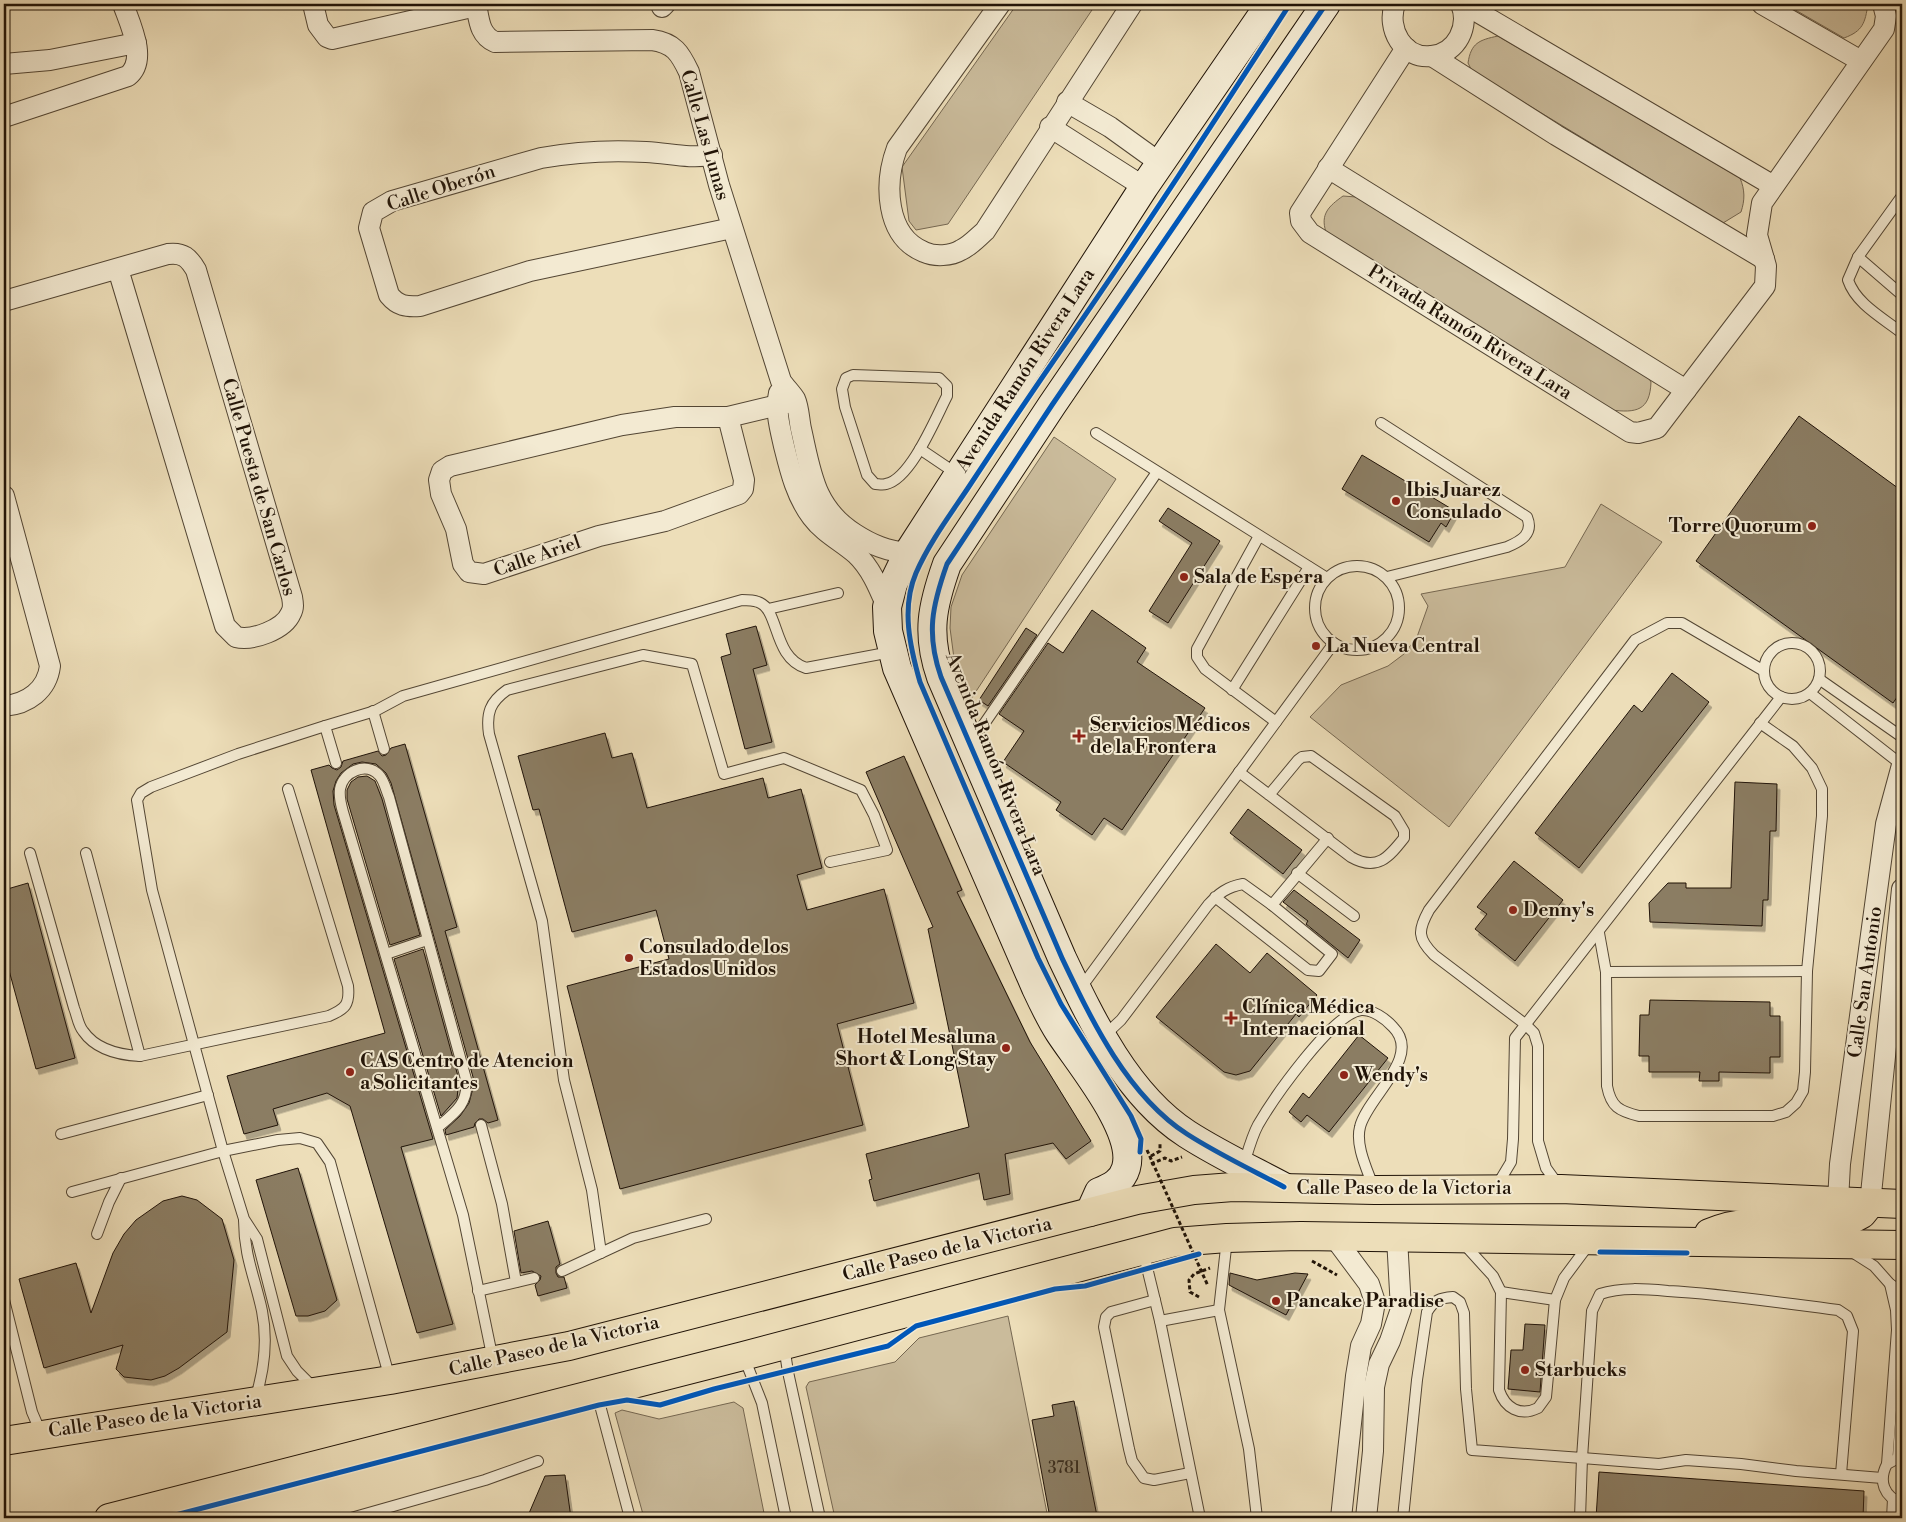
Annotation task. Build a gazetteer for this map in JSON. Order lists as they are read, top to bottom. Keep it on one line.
{"streets":{"main road":["Calle Paseo de la Victoria"],"street":["Calle Las Lunas","Calle Oberón","Privada Ramón Rivera Lara","Avenida Ramón Rivera Lara","Calle Puesta de San Carlos","Calle Ariel","Calle San Antonio"]},"crossings":[["Calle Las Lunas","Calle Oberón"],["Calle Las Lunas","Avenida Ramón Rivera Lara"],["Calle Las Lunas","Calle Ariel"],["Avenida Ramón Rivera Lara","Calle Paseo de la Victoria"],["Calle San Antonio","Calle Paseo de la Victoria"]],"places":{"other":["Ibis Juarez Consulado","Torre Quorum","Sala de Espera","La Nueva Central","Denny's","Consulado de los Estados Unidos","Hotel Mesaluna Short & Long Stay","CAS Centro de Atencion a Solicitantes","Wendy's","Pancake Paradise","Starbucks"],"health":["Servicios Médicos de la Frontera","Clínica Médica Internacional"]},"house_numbers":["3781"]}
